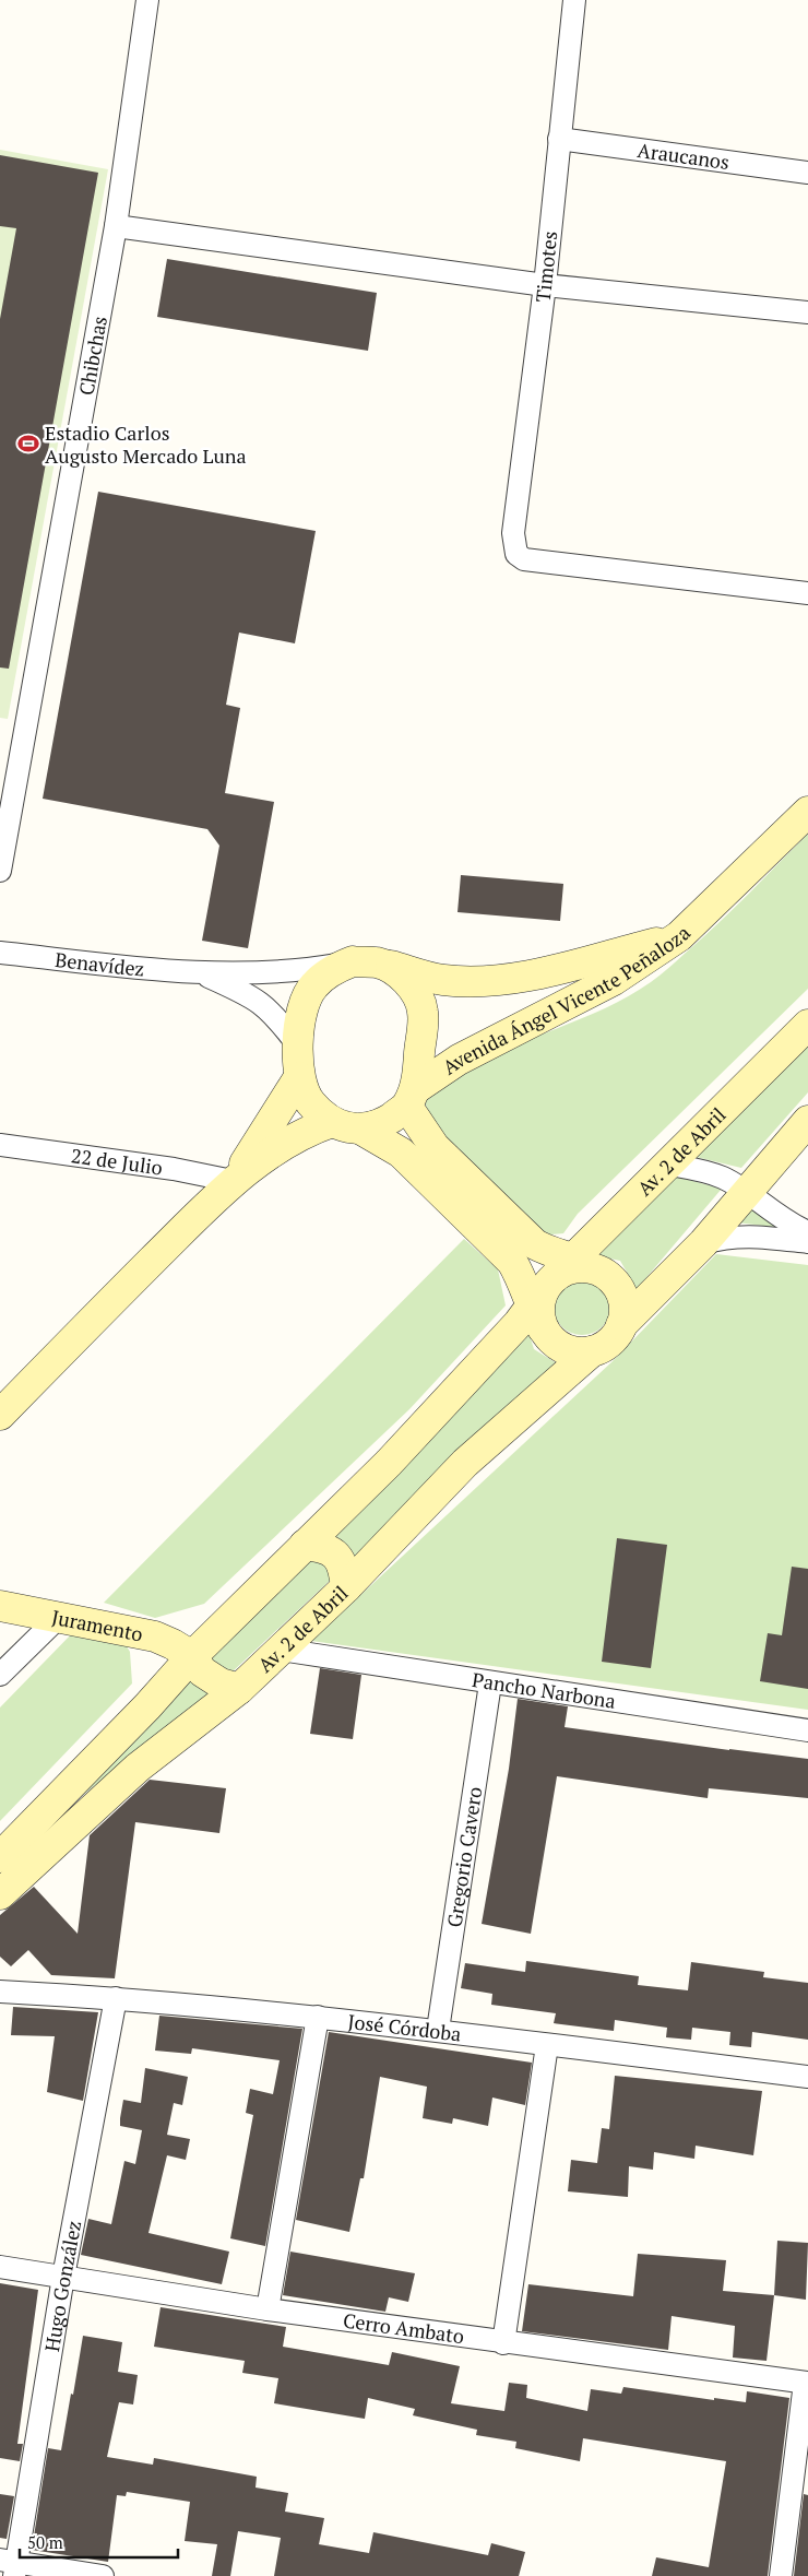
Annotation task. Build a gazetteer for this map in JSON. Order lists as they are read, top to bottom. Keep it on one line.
{"streets":{"main road":["Avenida Ángel Vicente Peñaloza","Av. 2 de Abril","Juramento"],"street":["Araucanos","Timotes","Chibchas","Benavídez","22 de Julio","Pancho Narbona","Gregorio Cavero","José Córdoba","Hugo González","Cerro Ambato"]},"crossings":[["Araucanos","Timotes"],["Benavídez","Avenida Ángel Vicente Peñaloza"],["Av. 2 de Abril","Juramento"],["Av. 2 de Abril","Pancho Narbona"],["Pancho Narbona","Gregorio Cavero"],["Gregorio Cavero","José Córdoba"],["José Córdoba","Hugo González"],["Hugo González","Cerro Ambato"]],"places":{"sports":["Estadio Carlos Augusto Mercado Luna"]},"scale_bar":"50 m"}
